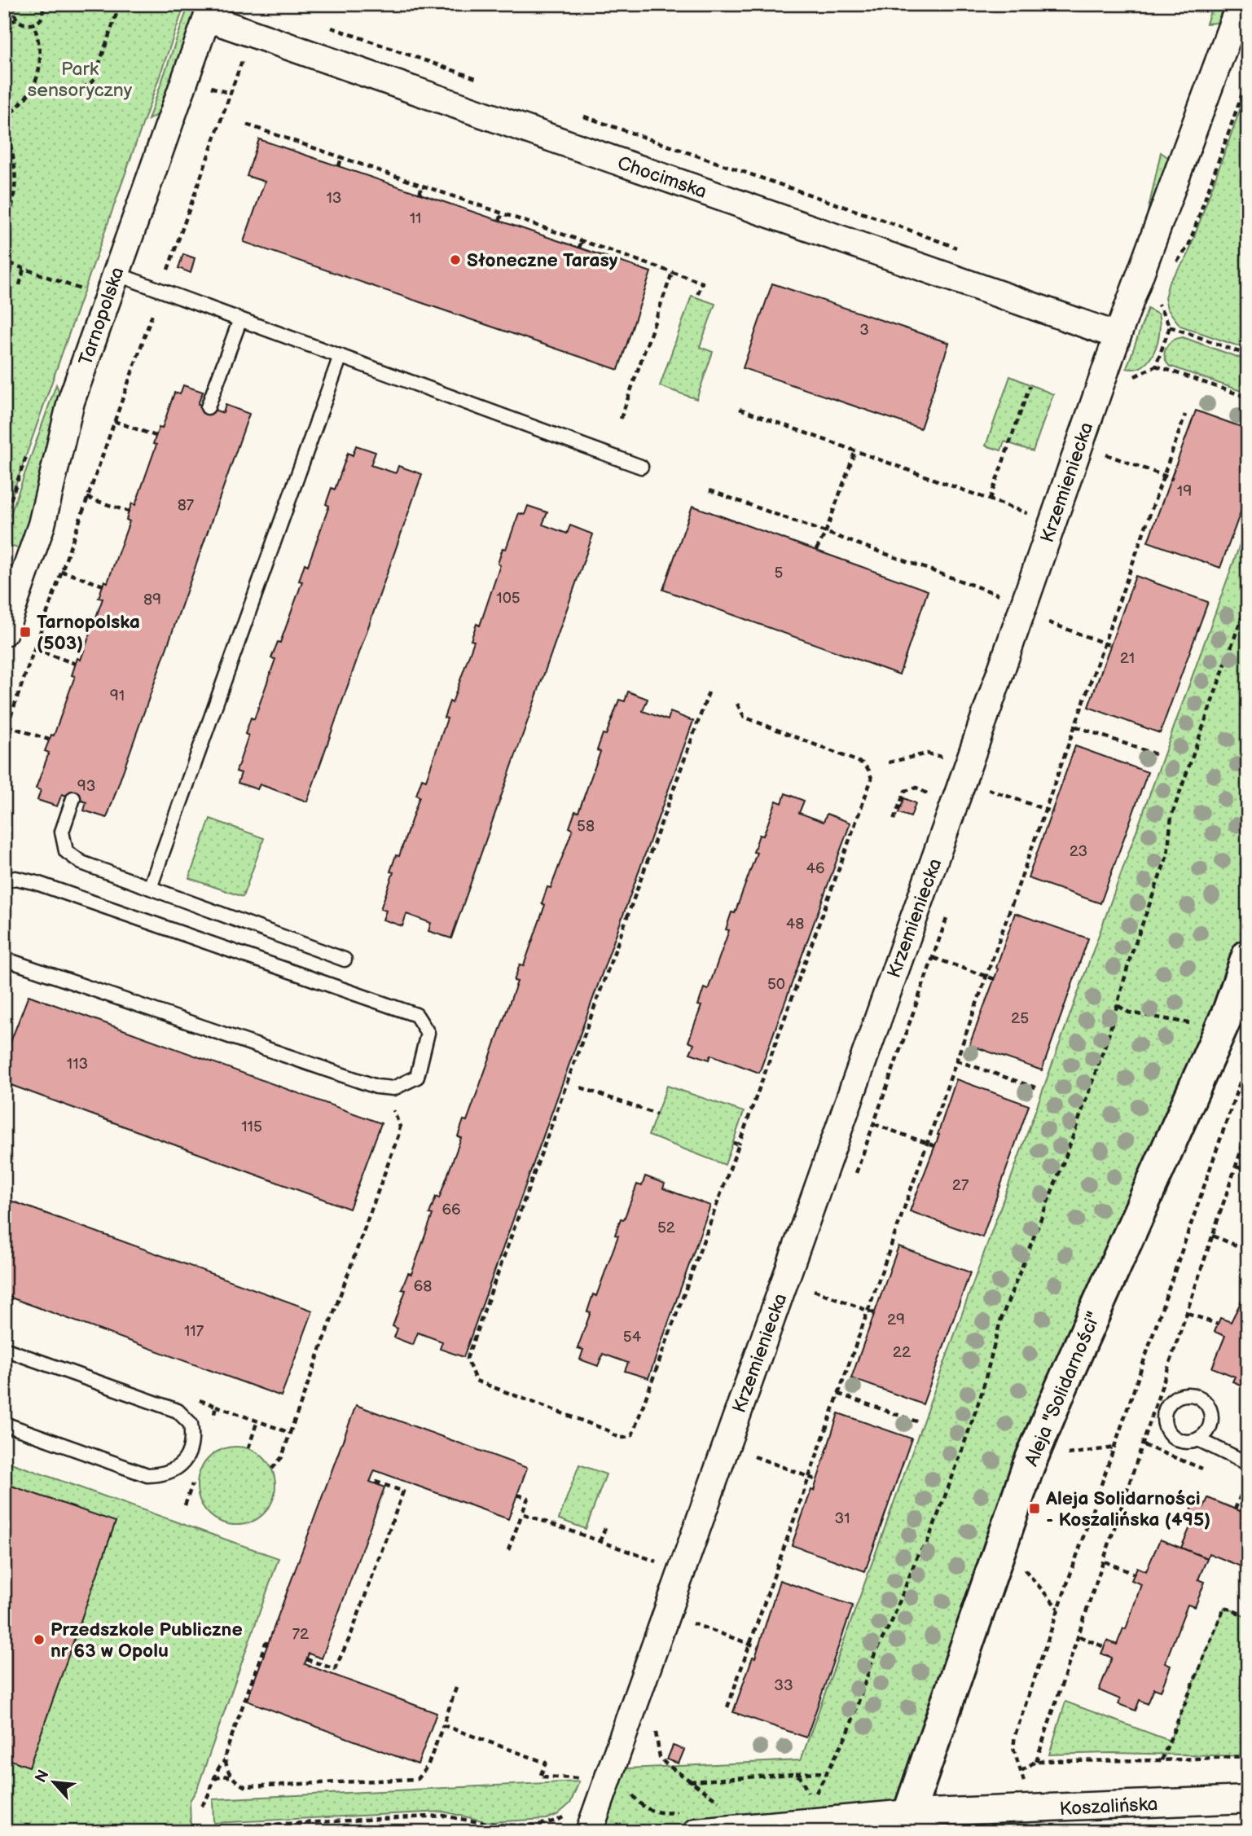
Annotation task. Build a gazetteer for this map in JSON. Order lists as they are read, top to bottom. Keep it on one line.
{"streets":{"street":["Chocimska","Tarnopolska","Krzemieniecka","Aleja \"Solidarności\"","Koszalińska"]},"crossings":[["Chocimska","Tarnopolska"],["Chocimska","Krzemieniecka"],["Aleja \"Solidarności\"","Koszalińska"]],"parks":["Park sensoryczny"],"places":{"other":["Słoneczne Tarasy","Przedszkole Publiczne nr 63 w Opolu"],"transit":["Tarnopolska (503)","Aleja Solidarności - Koszalińska (495)"]},"house_numbers":["13","11","3","19","87","5","105","89","21","91","93","58","23","46","48","50","25","113","115","27","66","52","68","29","117","54","22","31","72","33"],"north":"top left"}
